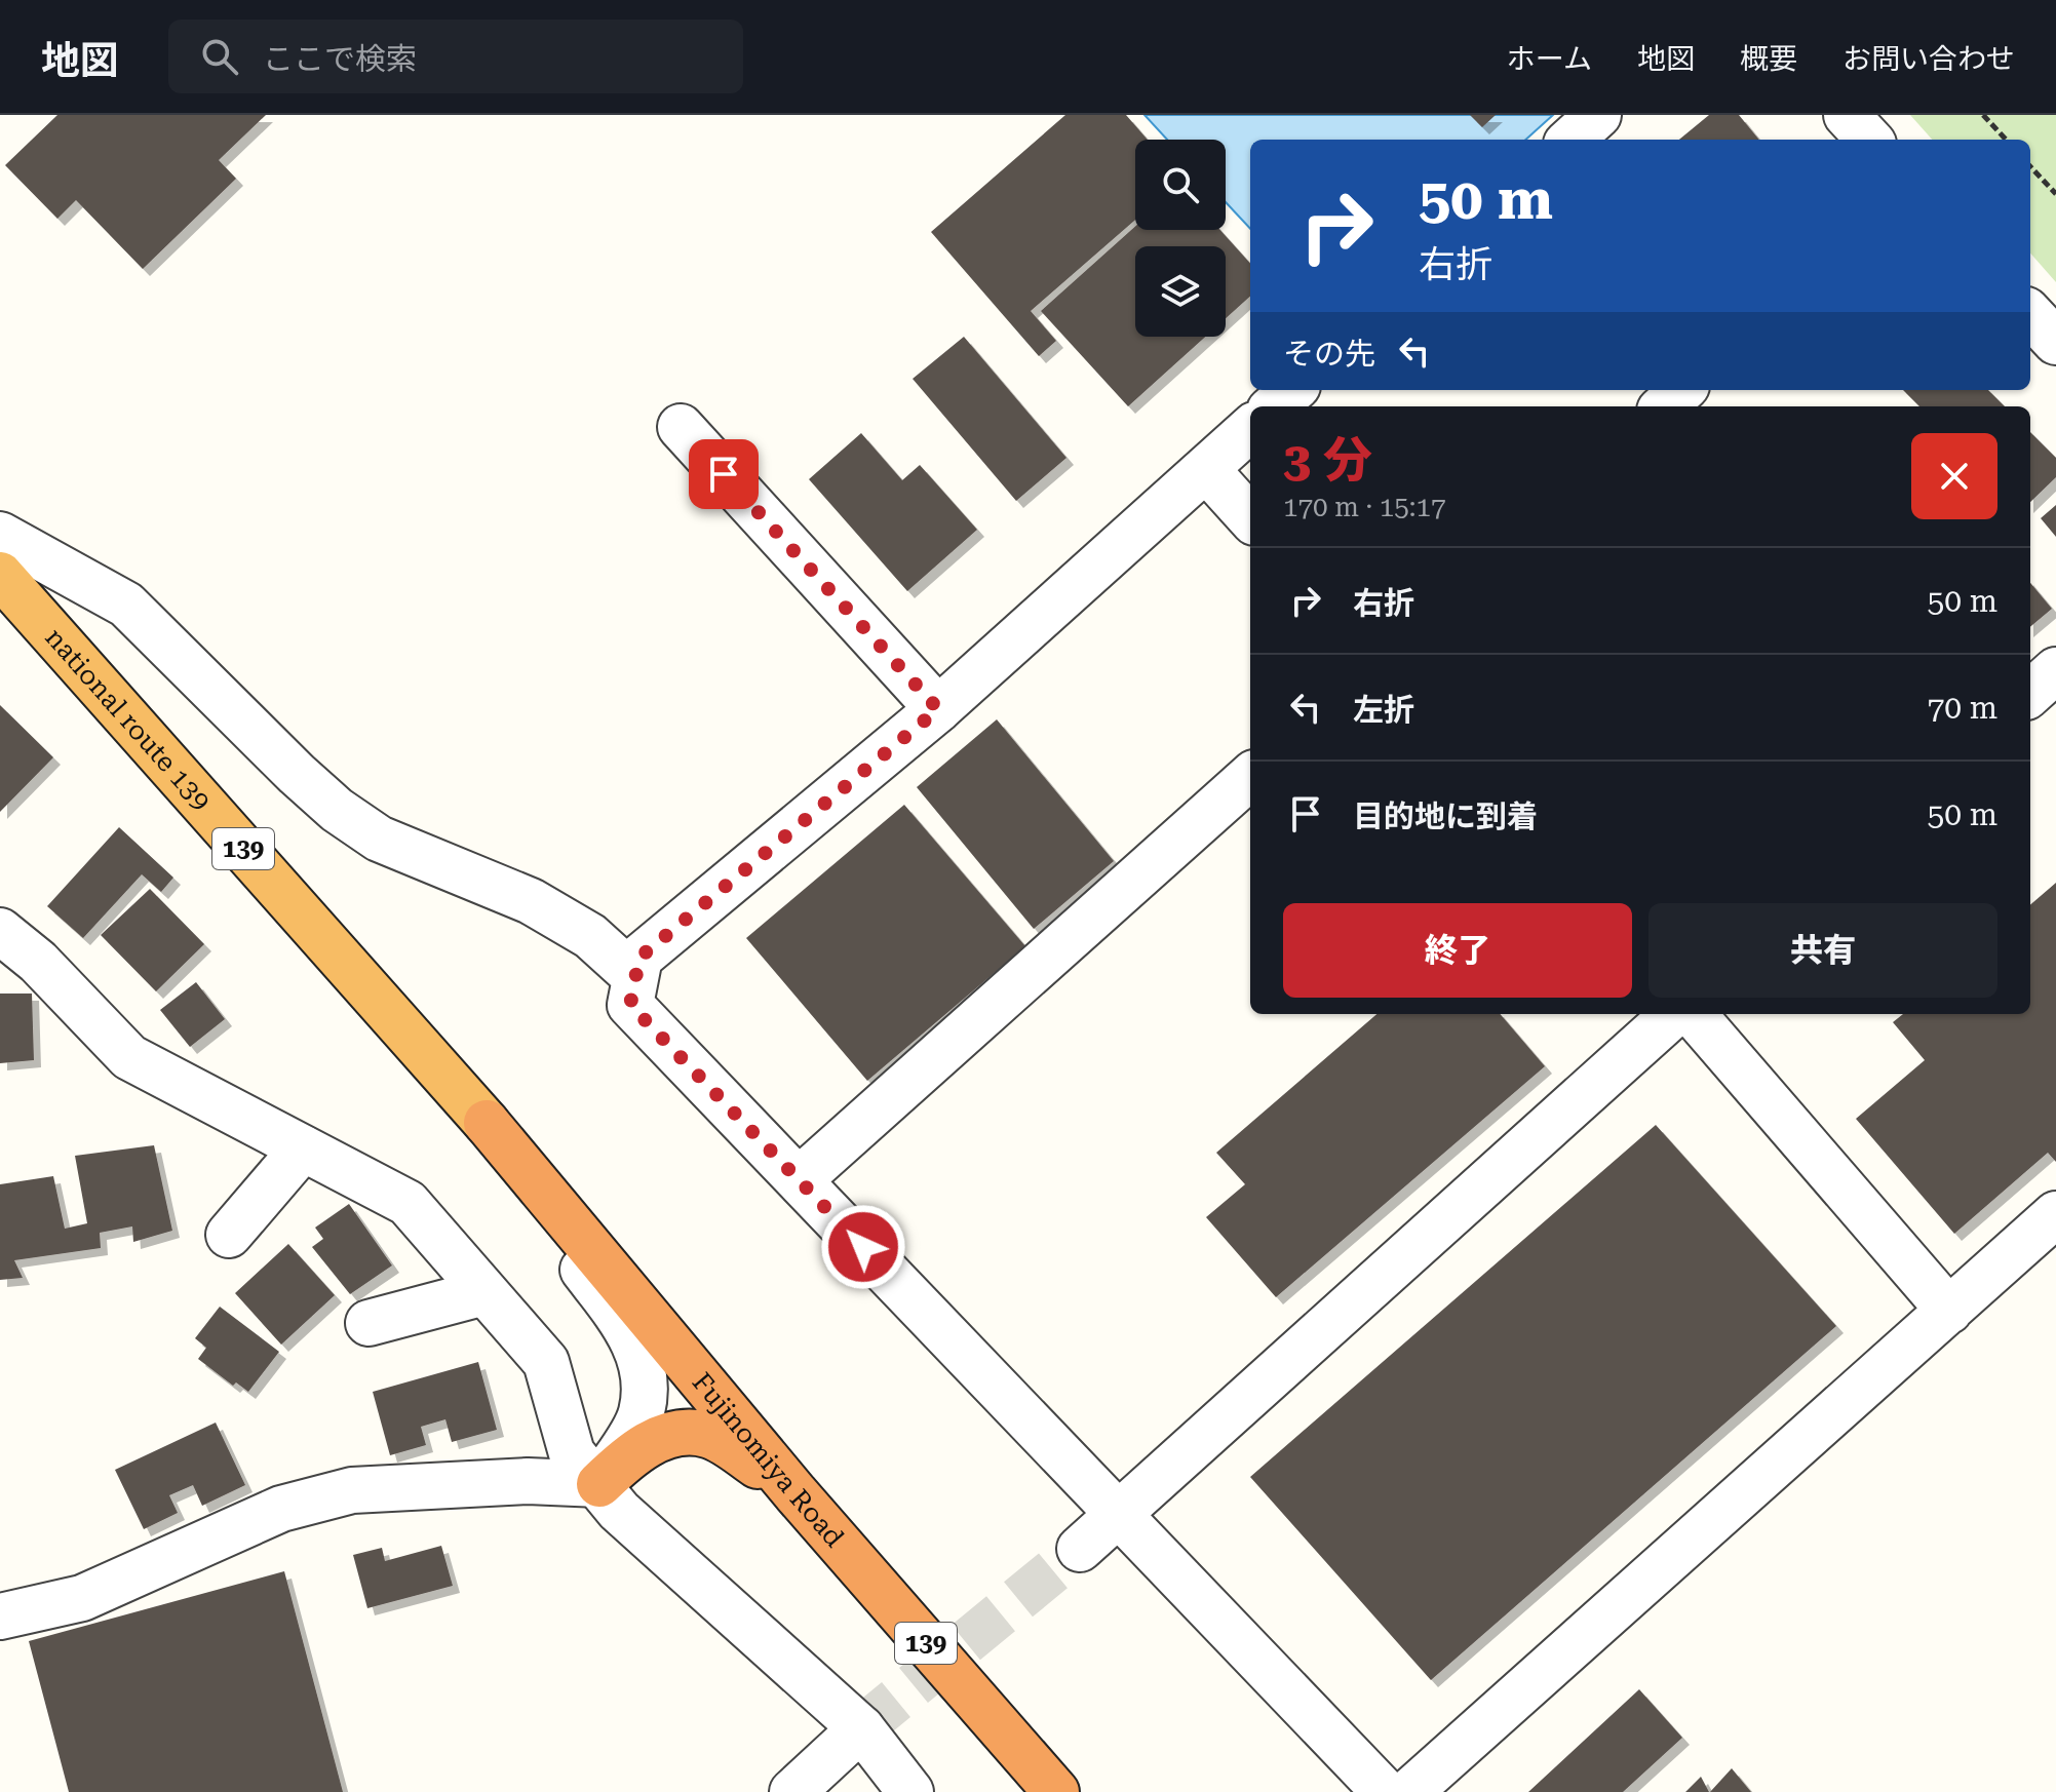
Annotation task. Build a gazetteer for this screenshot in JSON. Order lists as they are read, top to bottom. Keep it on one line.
{"streets":{"highway":["national route 139","139","Fujinomiya Road"]},"crossings":[["national route 139","Fujinomiya Road"]],"page":{"header":"地図","search":"ここで検索","nav":["ホーム","地図","概要","お問い合わせ"],"turn":["50 m","右折"],"then":"その先","heading":["3 分","170 m · 15:17"],"list":[{"name":"右折","value":"50 m"},{"name":"左折","value":"70 m"},{"name":"目的地に到着","value":"50 m"}],"buttons":["終了","共有"]}}
